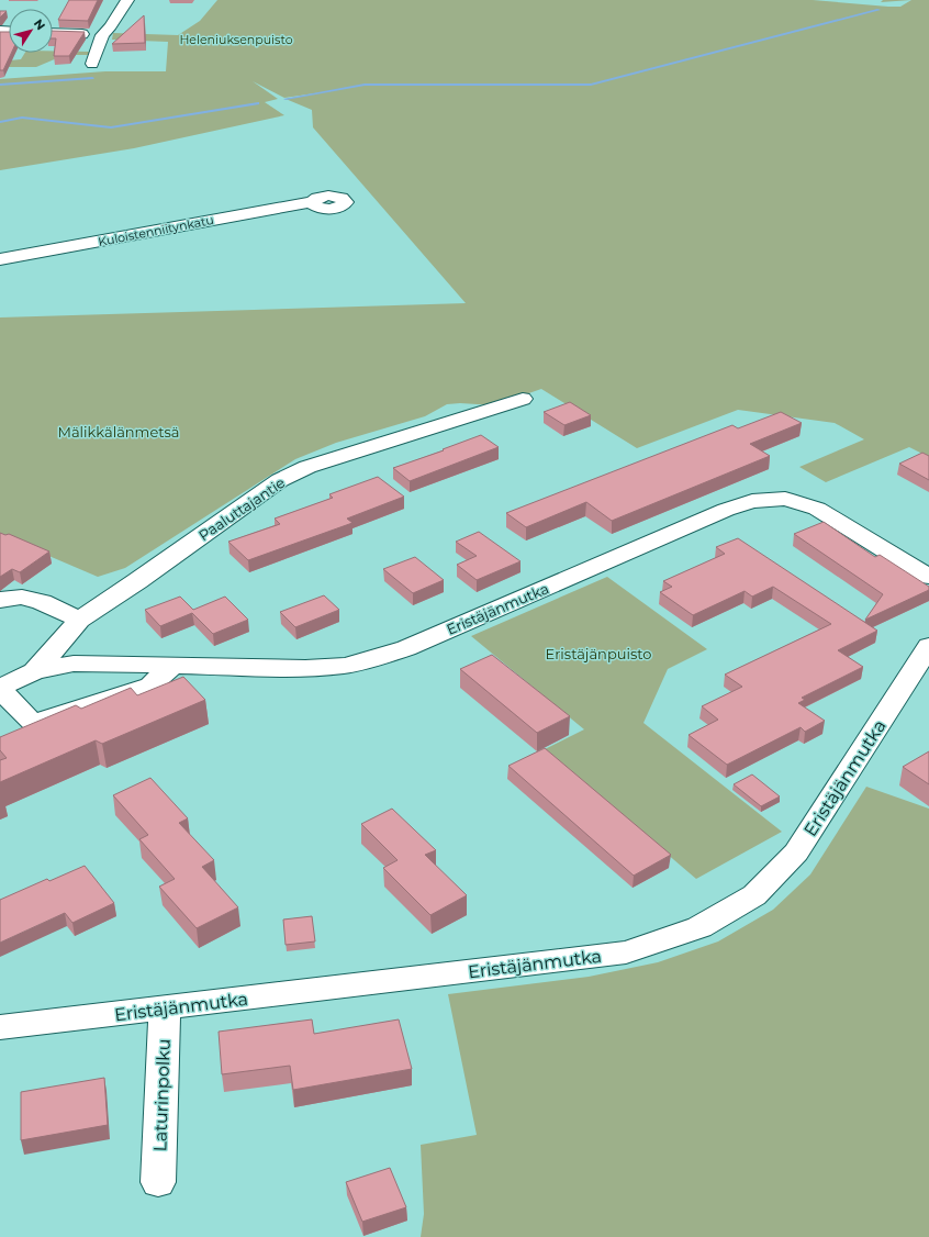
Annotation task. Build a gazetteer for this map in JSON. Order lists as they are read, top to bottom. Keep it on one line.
{"streets":{"street":["Kuloistenniitynkatu","Paaluttajantie","Eristäjänmutka","Laturinpolku"]},"crossings":[["Paaluttajantie","Eristäjänmutka"],["Eristäjänmutka","Laturinpolku"]],"parks":["Heleniuksenpuisto","Mälikkälänmetsä","Eristäjänpuisto"],"north":"top right"}
